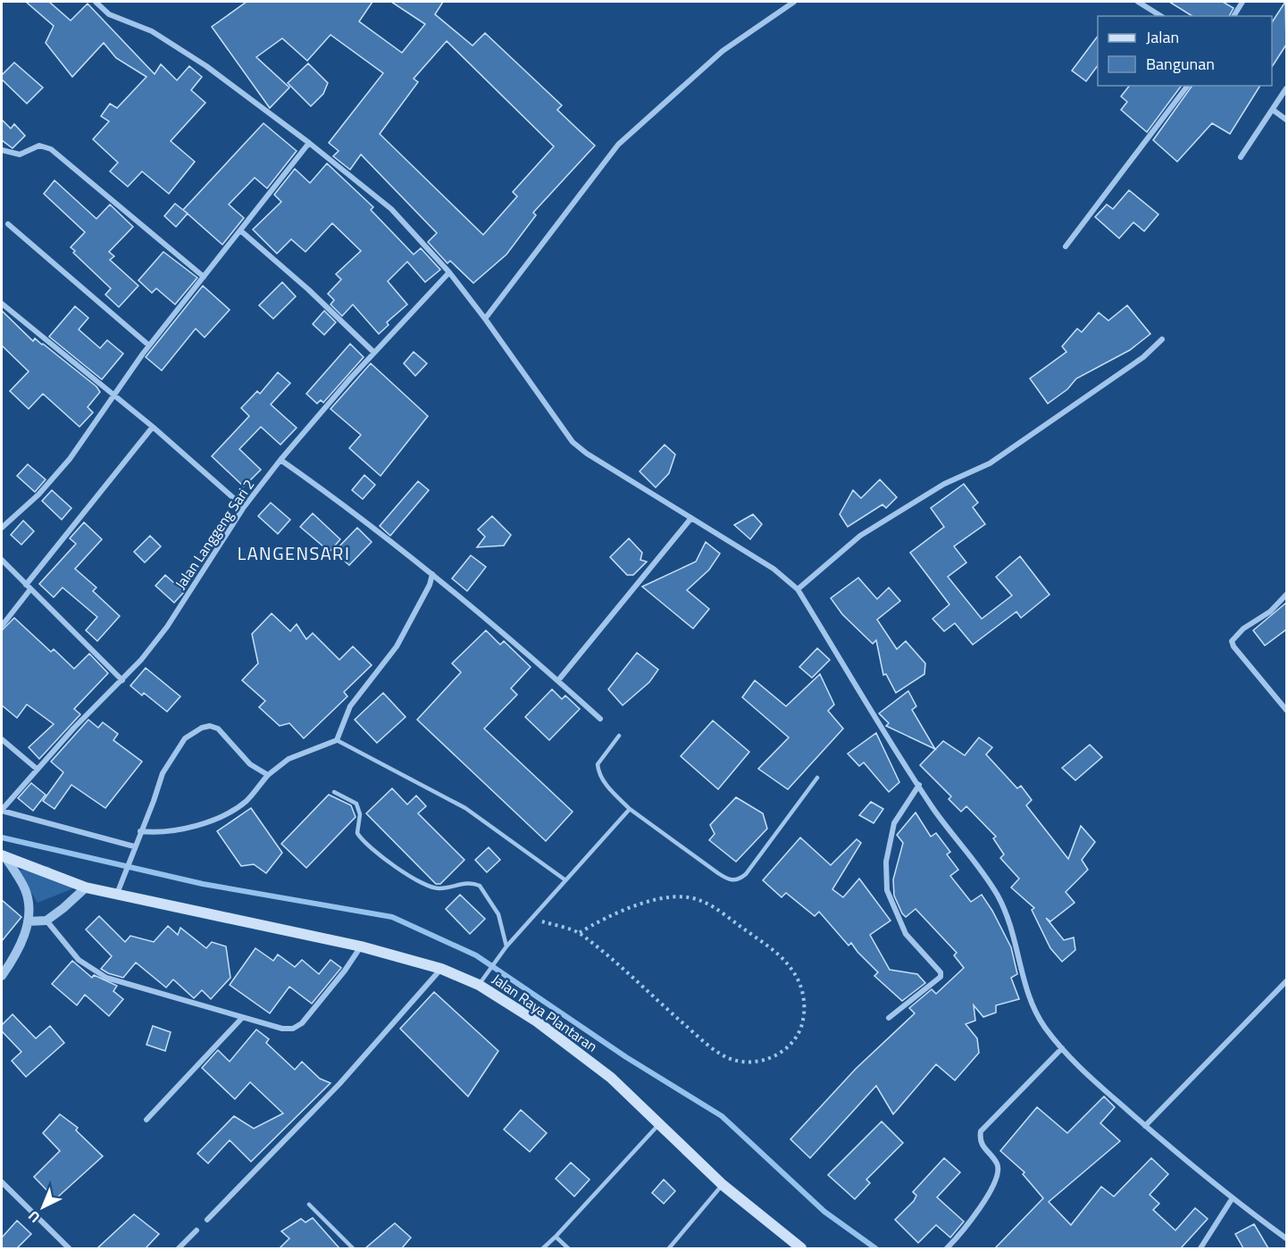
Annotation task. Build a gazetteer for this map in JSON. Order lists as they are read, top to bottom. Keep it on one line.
{"streets":{"main road":["Jalan Raya Plantaran"],"street":["Jalan Langgeng Sari 2"]},"districts":["LANGENSARI"],"legend":["Jalan","Bangunan"],"north":"bottom left"}
